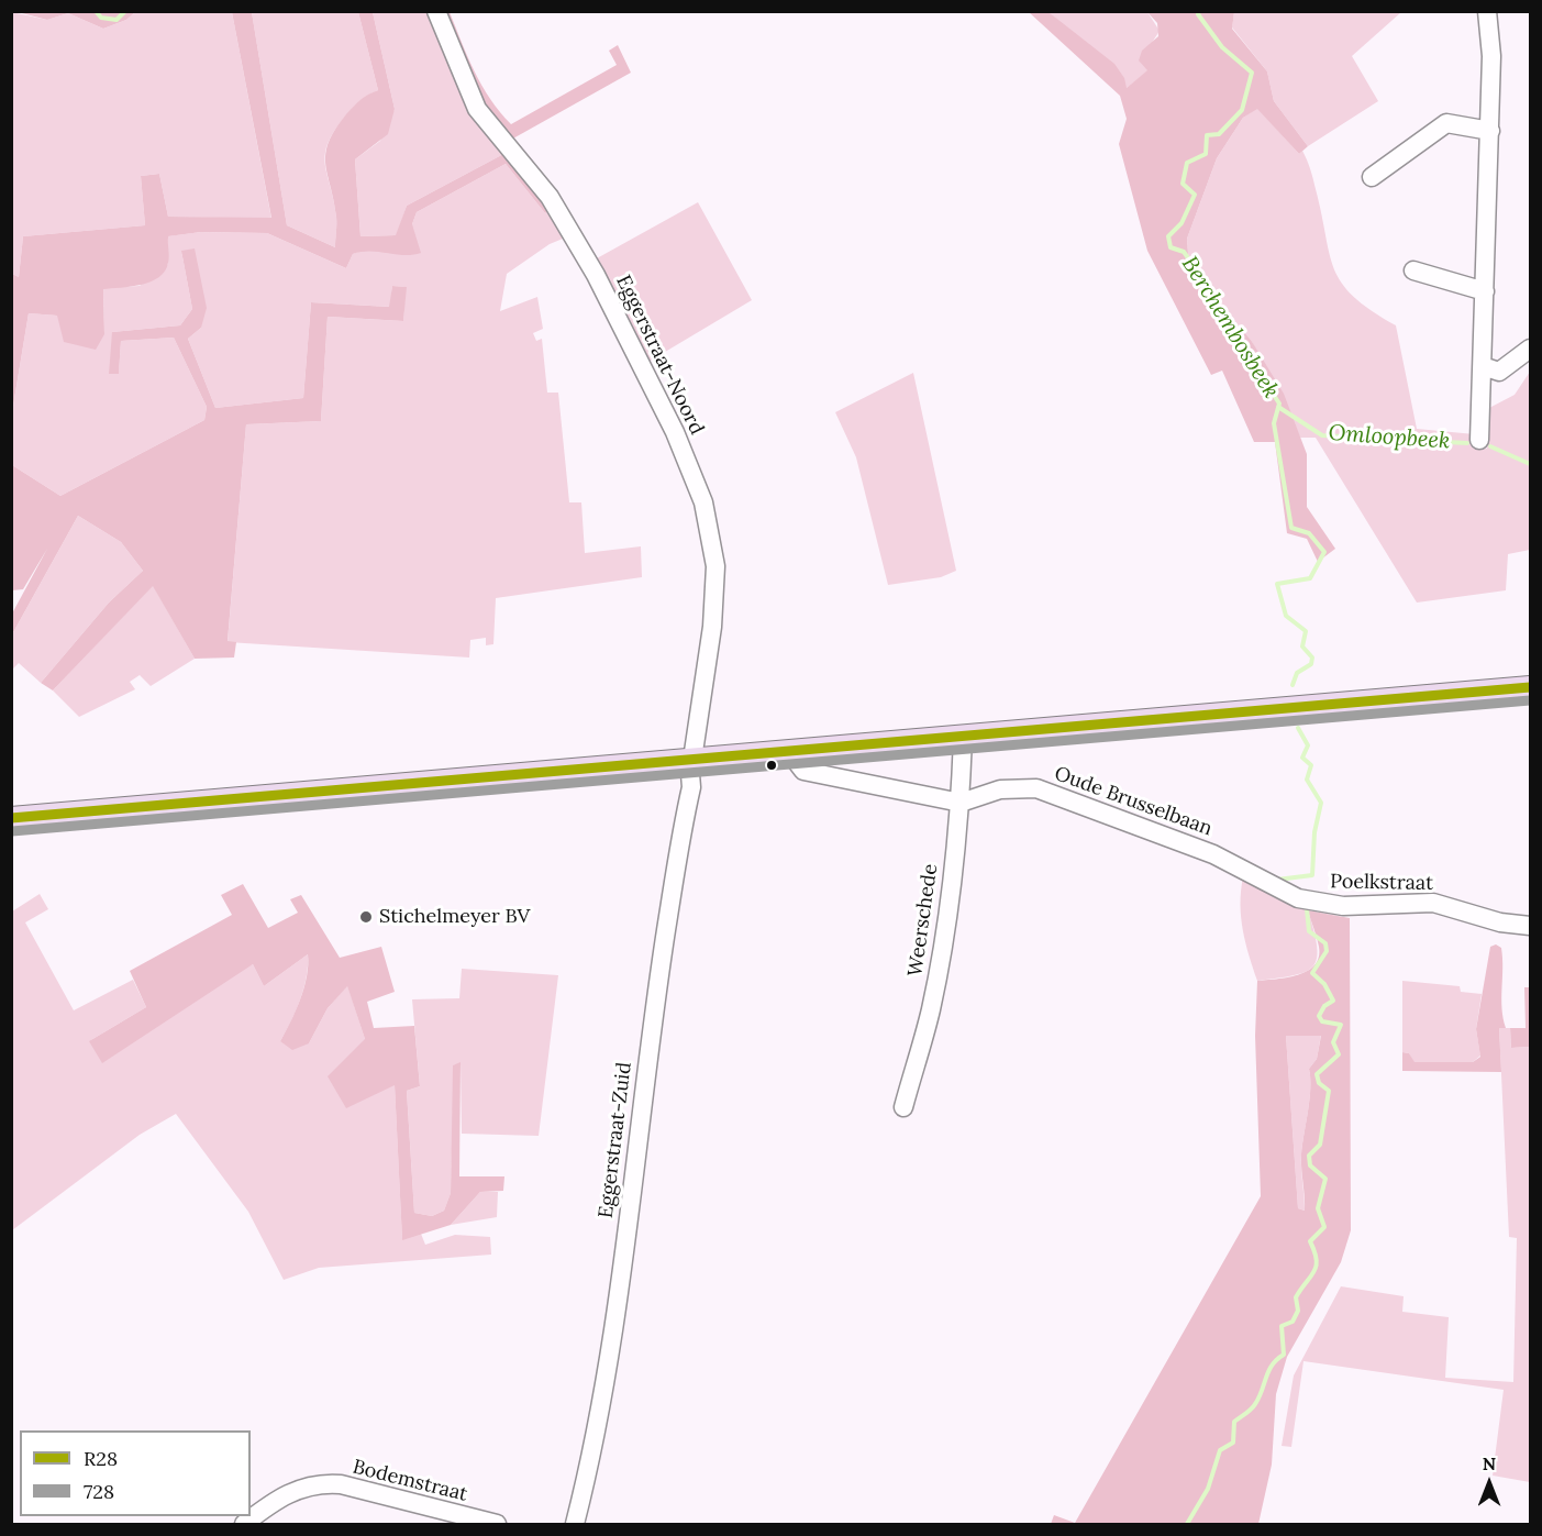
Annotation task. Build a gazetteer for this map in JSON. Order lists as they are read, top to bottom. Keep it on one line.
{"streets":{"street":["Eggerstraat-Noord","Oude Brusselbaan","Poelkstraat","Weerschede","Eggerstraat-Zuid","Bodemstraat"]},"crossings":[["Eggerstraat-Noord","Eggerstraat-Zuid"],["Oude Brusselbaan","Poelkstraat"],["Oude Brusselbaan","Weerschede"]],"water":["Berchembosbeek","Omloopbeek"],"places":["Stichelmeyer BV"],"lines":["transit line R28","transit line 728"],"legend":["R28","728"],"north":"top"}
